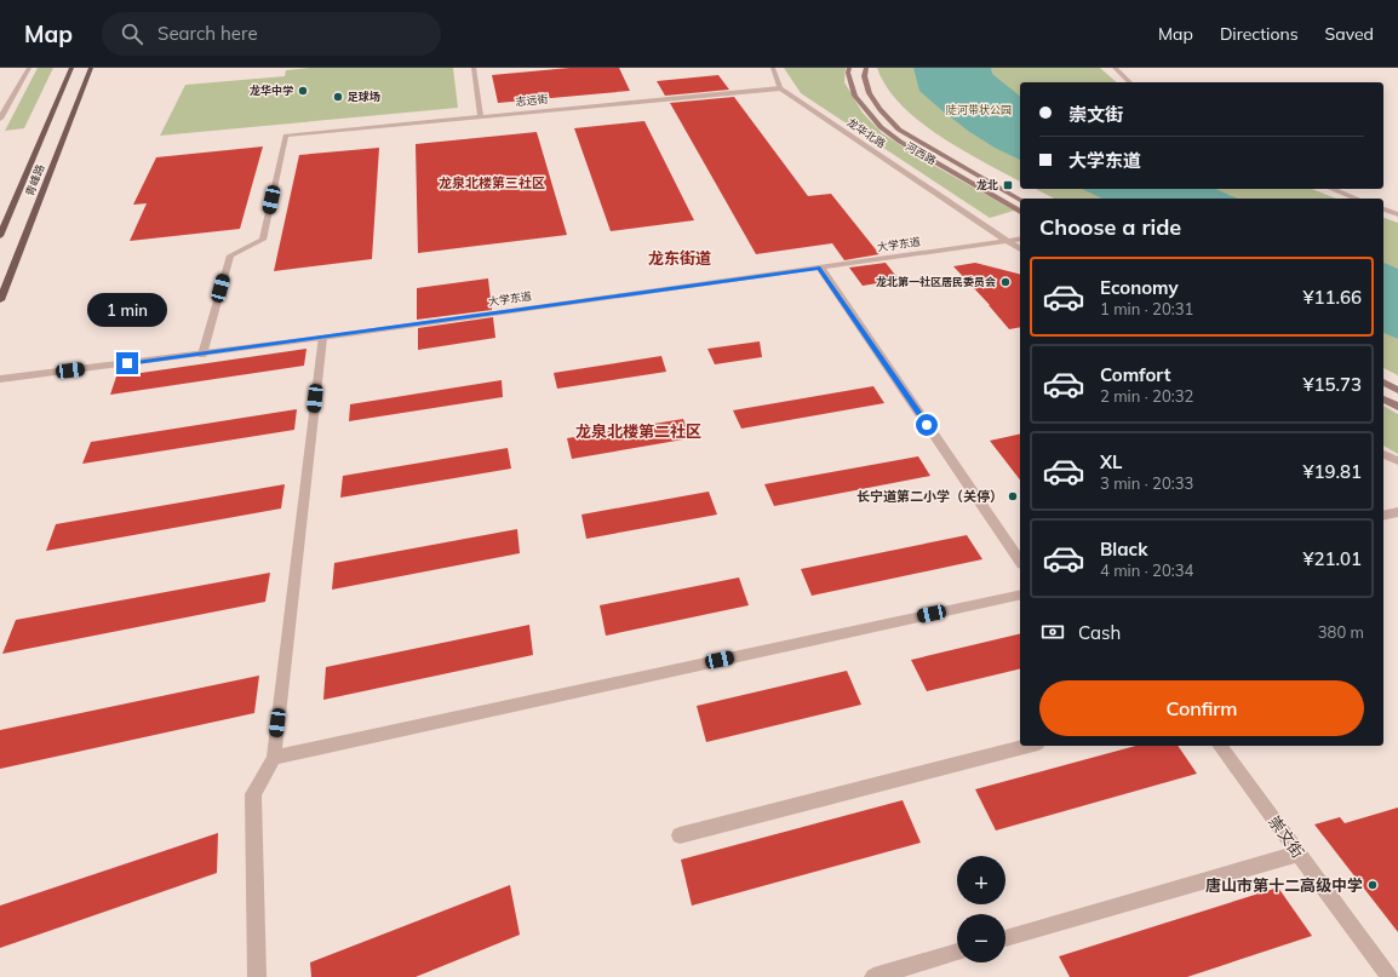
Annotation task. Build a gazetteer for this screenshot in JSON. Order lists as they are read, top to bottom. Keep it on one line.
{"streets":{"main road":["河西路","青峰路"],"street":["志远街","龙华北路","大学东道","崇文街"]},"crossings":[["志远街","龙华北路"],["志远街","大学东道"],["龙华北路","大学东道"]],"districts":["龙泉北楼第三社区","龙东街道","龙泉北楼第二社区"],"parks":["陡河带状公园"],"places":{"other":["龙华中学","足球场","龙北第一社区居民委员会","长宁道第二小学（关停）","唐山市第十二高级中学"],"transit":["龙北"]},"page":{"header":"Map","search":"Search here","nav":["Map","Directions","Saved"],"banner":["崇文街","大学东道"],"heading":"Choose a ride","list":[{"name":"Economy","note":"1 min · 20:31","value":"¥11.66"},{"name":"Comfort","note":"2 min · 20:32","value":"¥15.73"},{"name":"XL","note":"3 min · 20:33","value":"¥19.81"},{"name":"Black","note":"4 min · 20:34","value":"¥21.01"}],"bubble":"1 min","pay":["Cash","380 m"],"buttons":"Confirm","map_buttons":["+","−"]}}
